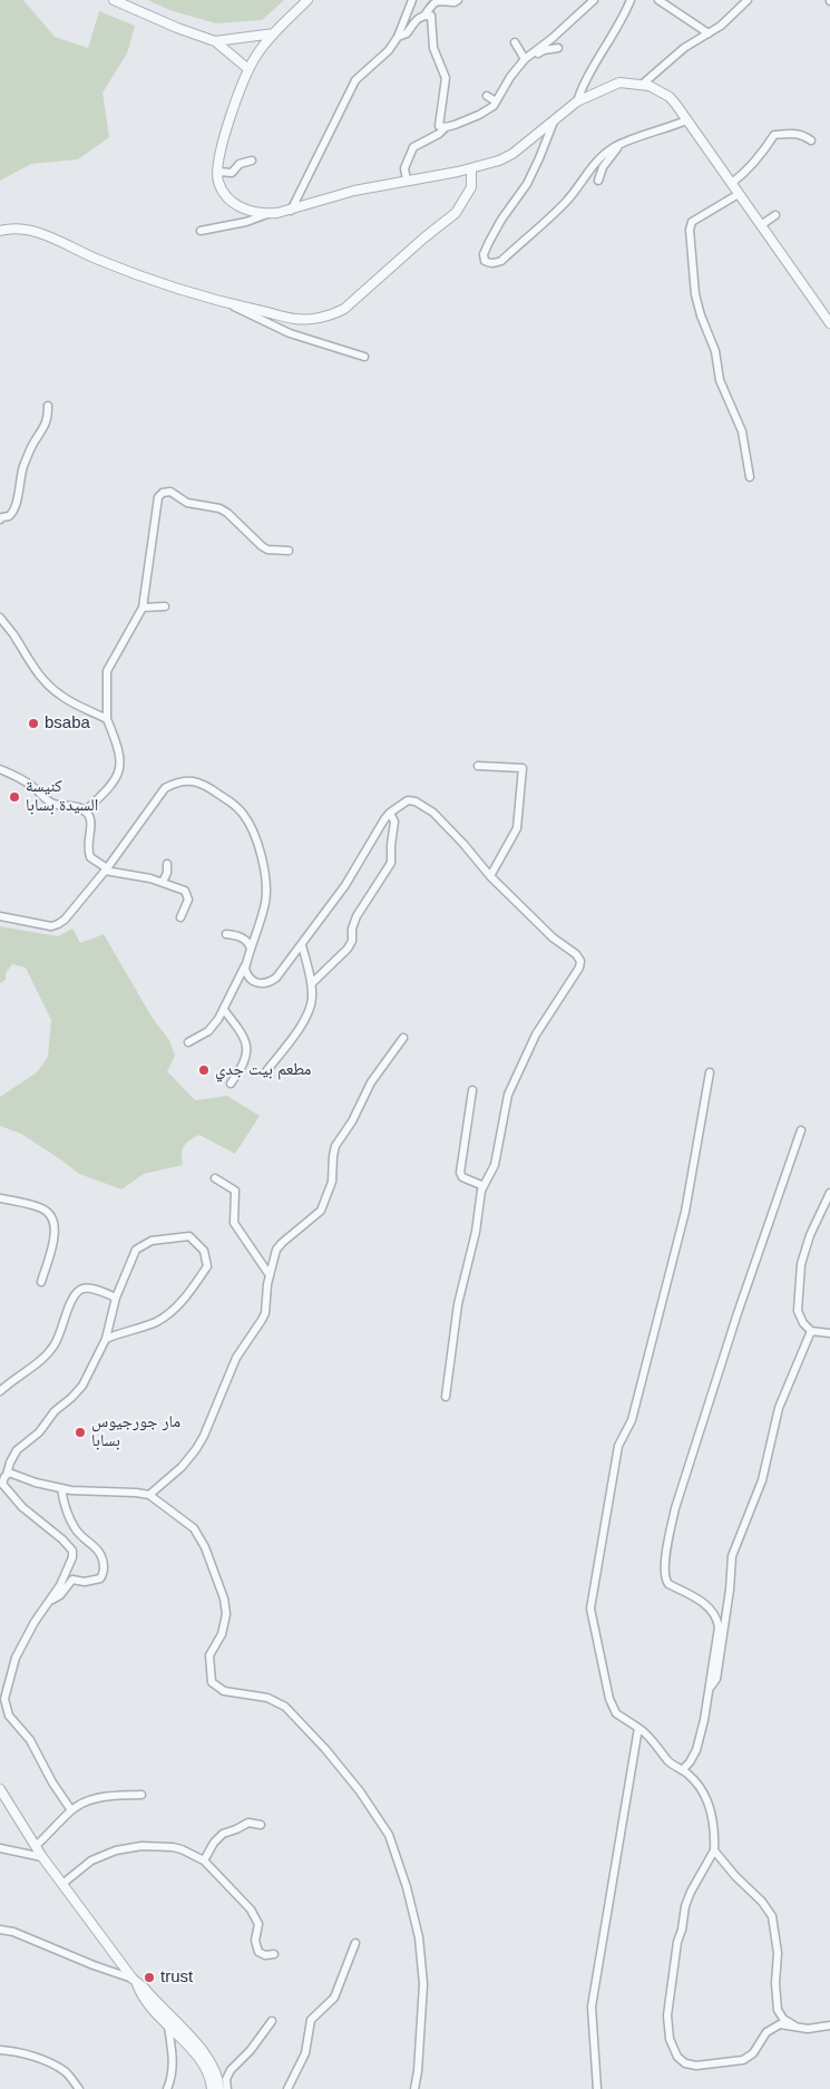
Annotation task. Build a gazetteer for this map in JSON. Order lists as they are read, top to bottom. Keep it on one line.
{"places":["bsaba","كنيسة السيدة بسابا","مطعم بيت جدي","مار جورجيوس بسابا","trust"]}
